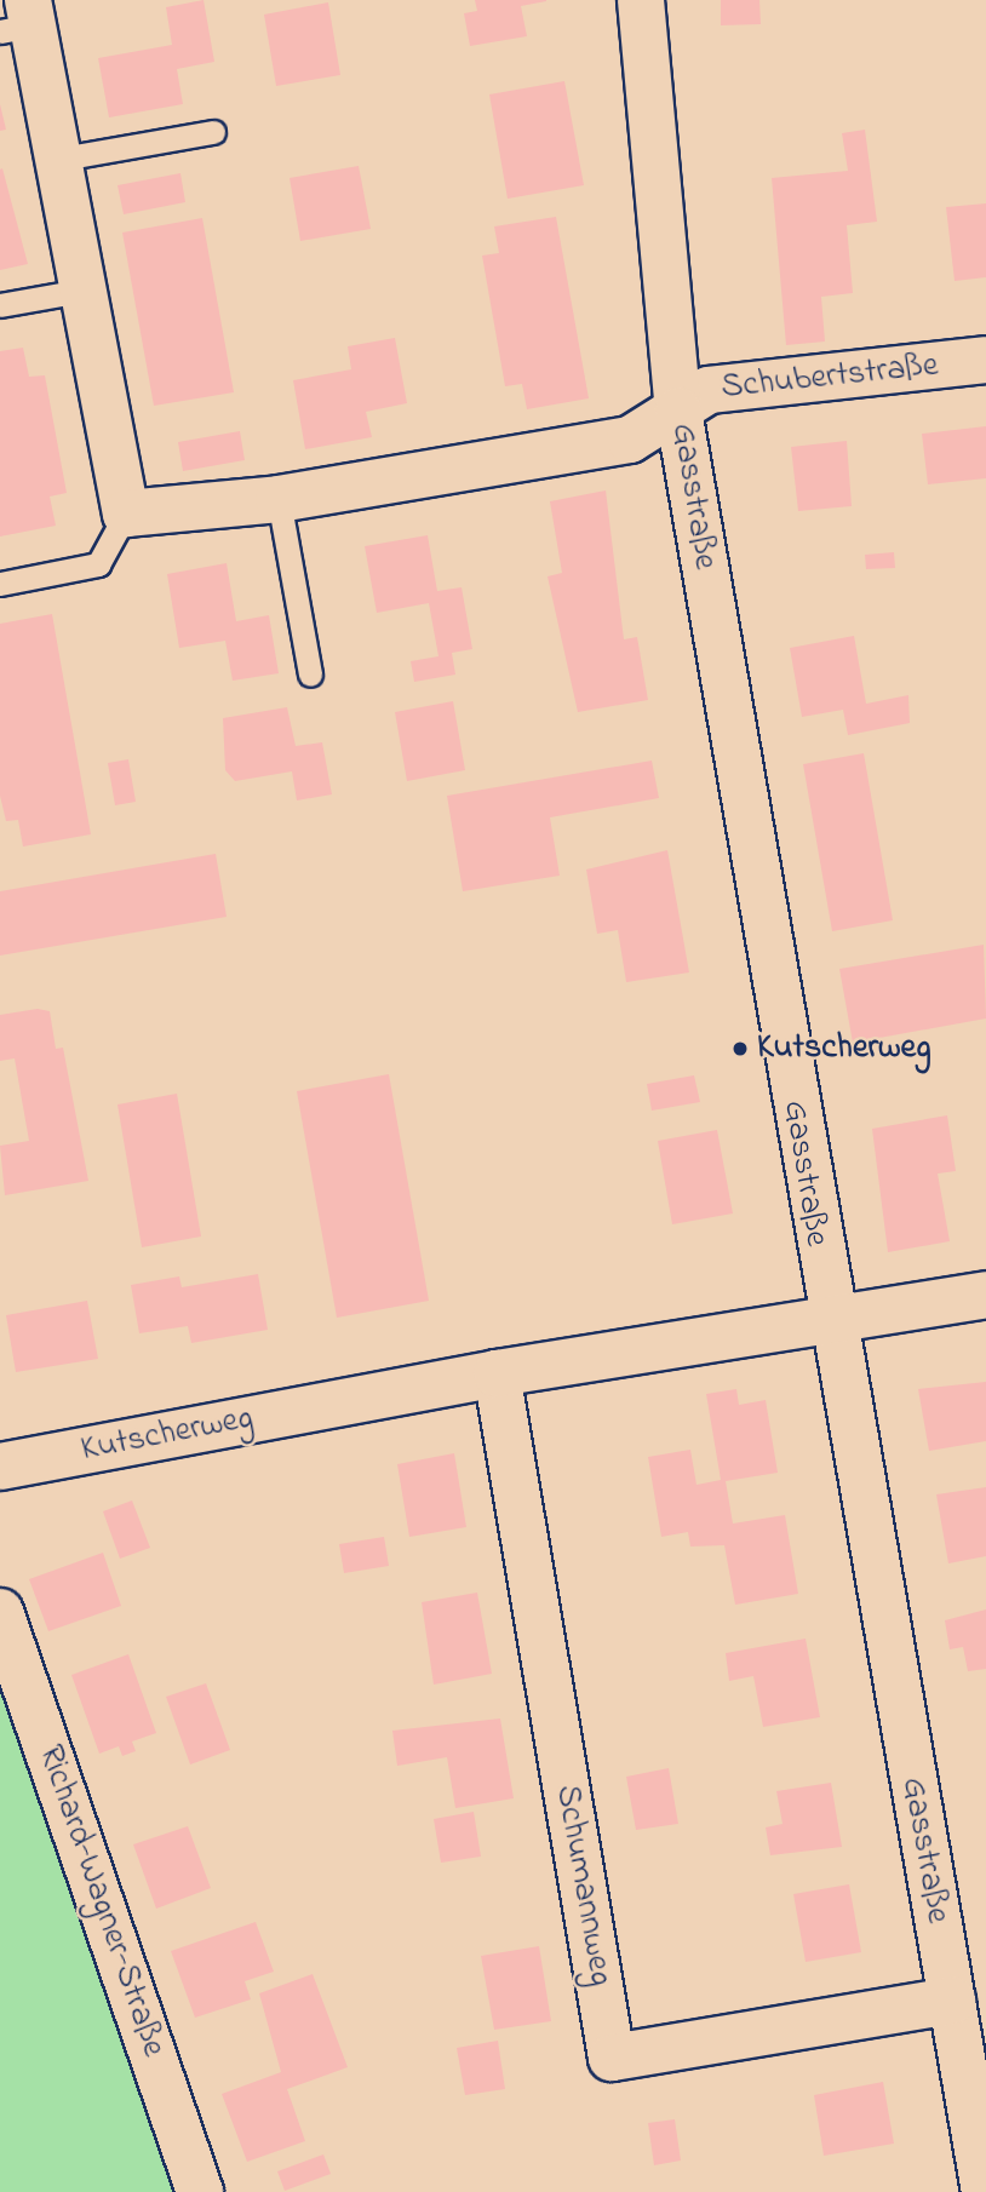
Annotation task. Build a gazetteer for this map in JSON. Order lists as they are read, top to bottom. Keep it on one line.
{"streets":{"street":["Schubertstraße","Gasstraße","Kutscherweg","Schumannweg","Richard-Wagner-Straße"]},"crossings":[["Schubertstraße","Gasstraße"],["Gasstraße","Kutscherweg"],["Gasstraße","Schumannweg"],["Kutscherweg","Schumannweg"]],"places":["Kutscherweg"]}
